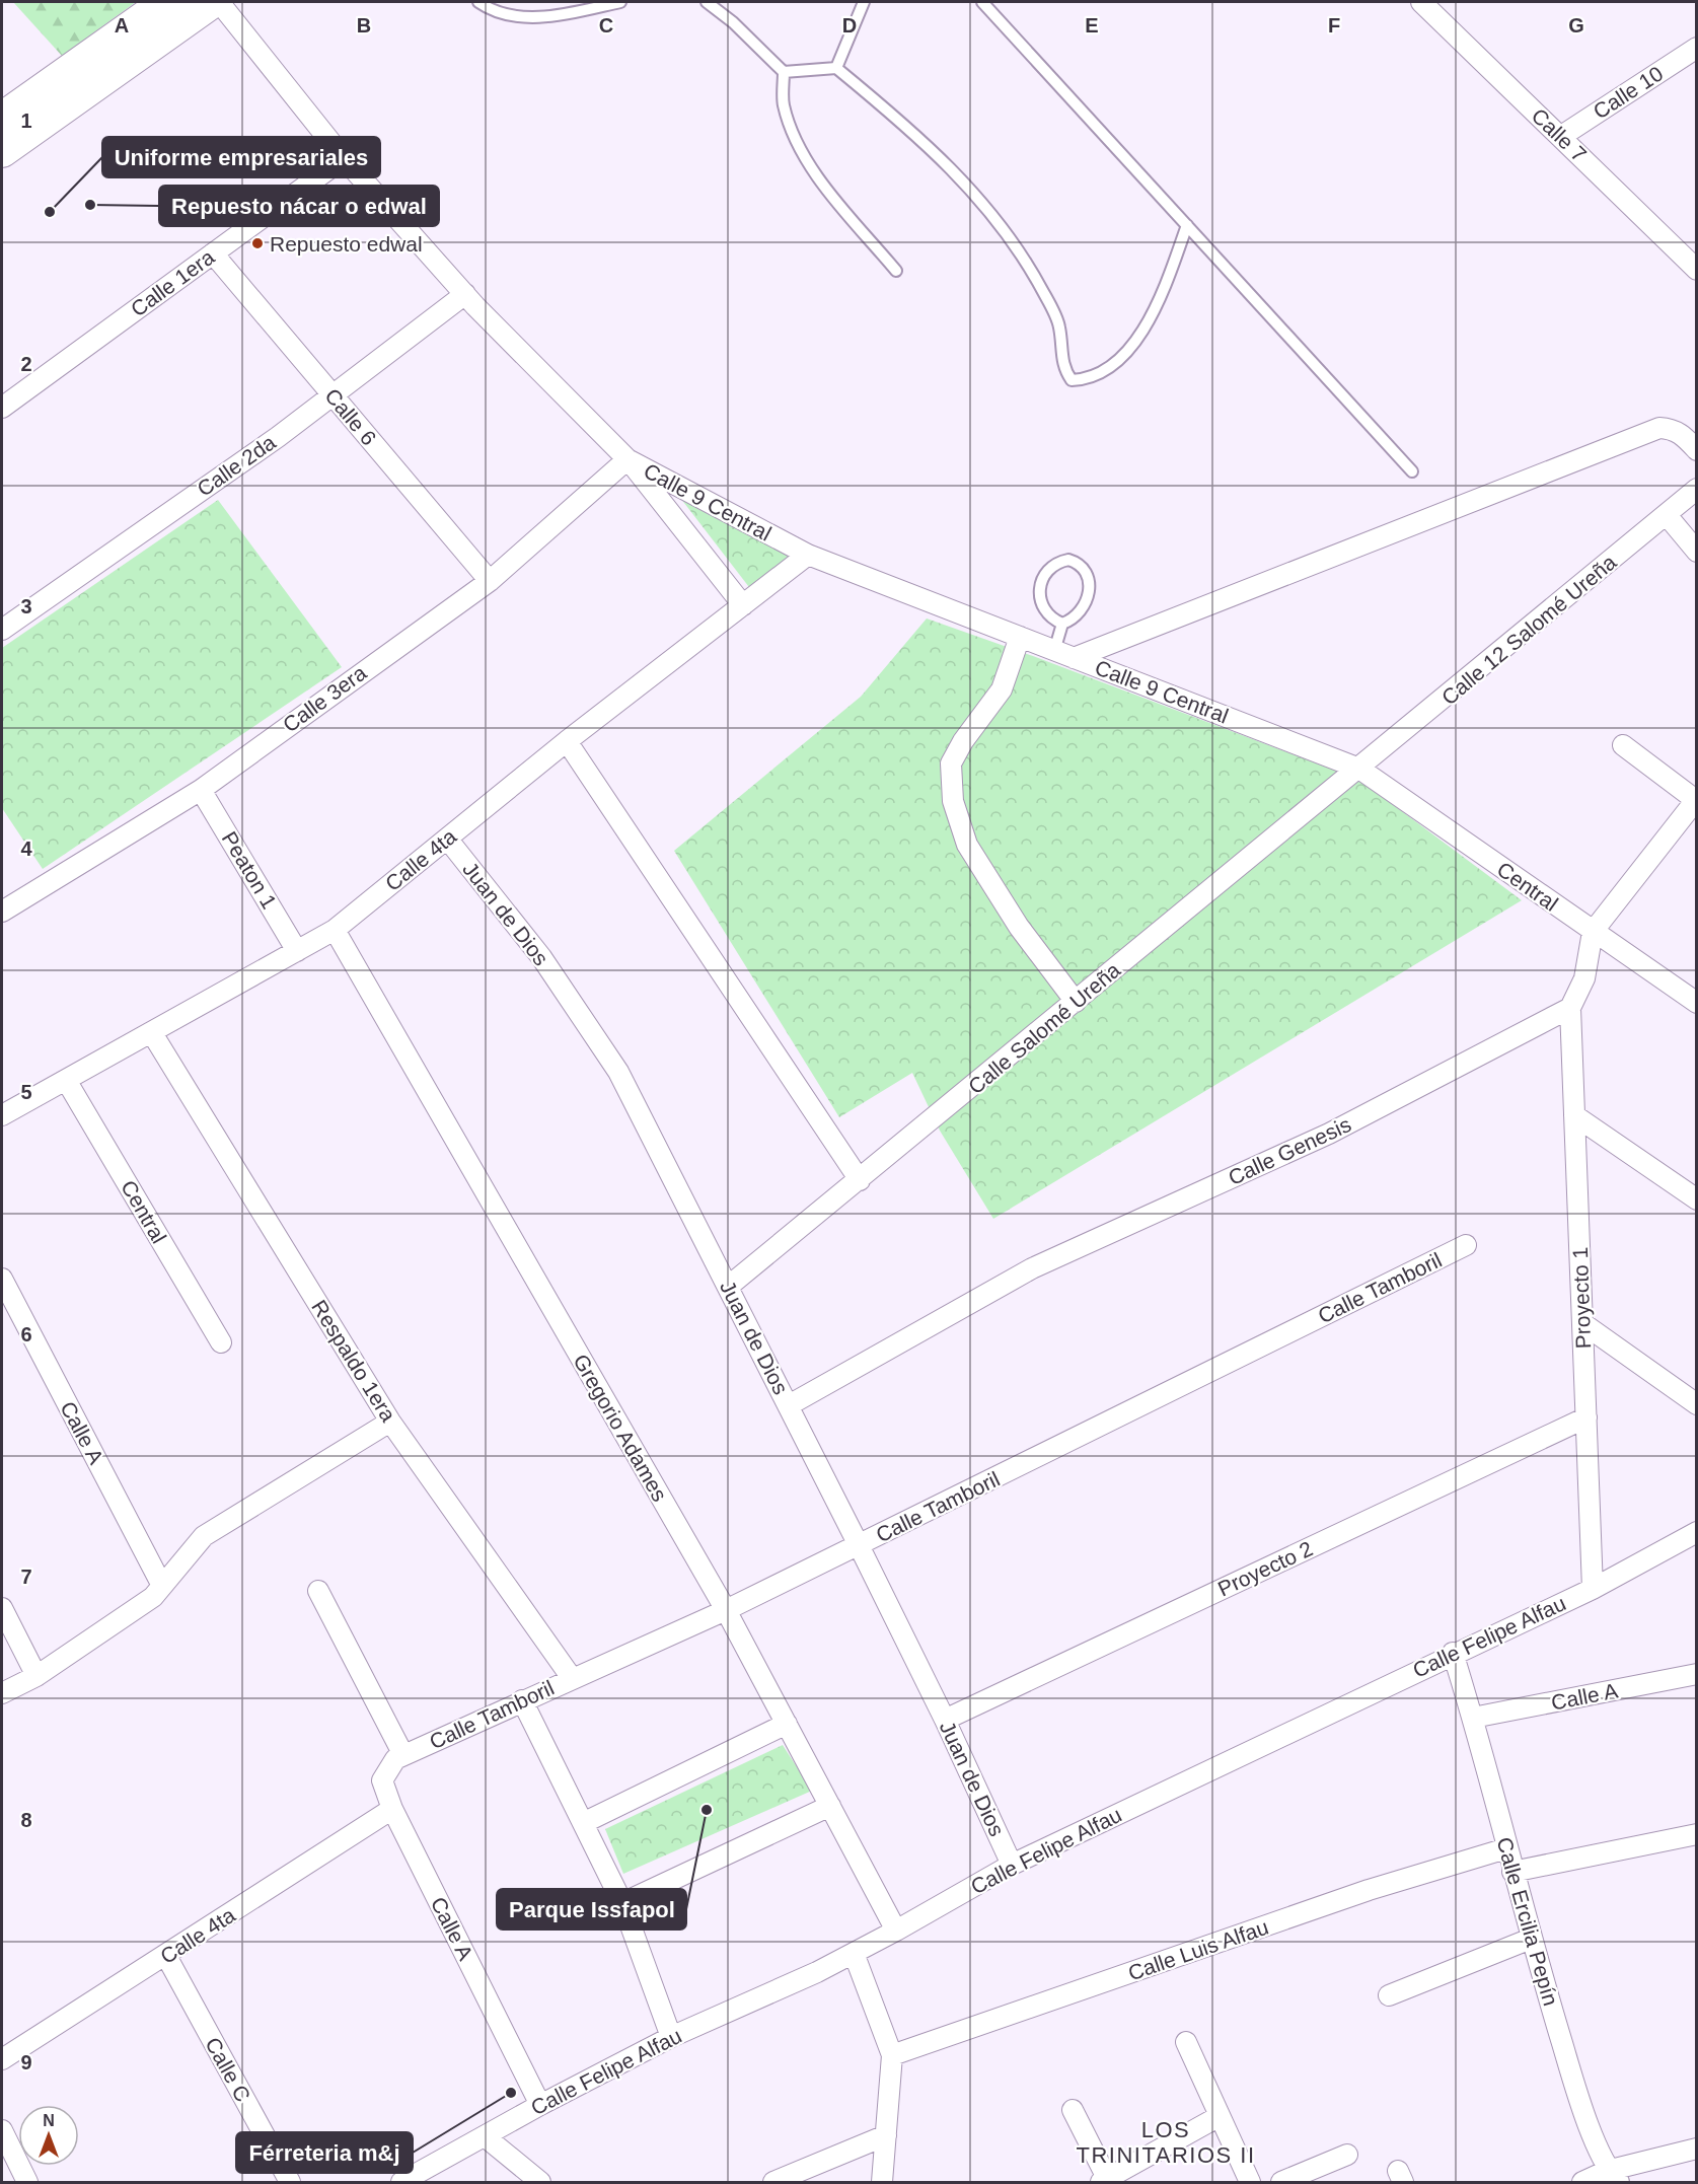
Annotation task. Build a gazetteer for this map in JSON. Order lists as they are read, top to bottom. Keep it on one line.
{"streets":{"street":["Calle 10","Calle 7","Calle 1era","Calle 6","Calle 2da","Calle 9 Central","Calle 12 Salomé Ureña","Calle 3era","Calle 4ta","Peaton 1","Central","Juan de Dios","Calle Salomé Ureña","Calle Genesis","Calle Tamboril","Proyecto 1","Respaldo 1era","Gregorio Adames","Calle A","Proyecto 2","Calle Felipe Alfau","Calle Ercilia Pepín","Calle Luis Alfau","Calle C"]},"crossings":[["Calle 10","Calle 7"],["Calle 1era","Calle 6"],["Calle 1era","Calle 9 Central"],["Calle 6","Calle 2da"],["Calle 6","Calle 3era"],["Calle 2da","Calle 9 Central"],["Calle 9 Central","Calle 12 Salomé Ureña"],["Calle 9 Central","Calle 3era"],["Calle 9 Central","Calle 4ta"],["Calle 9 Central","Central"],["Calle 9 Central","Calle Salomé Ureña"],["Calle 12 Salomé Ureña","Central"],["Calle 12 Salomé Ureña","Calle Salomé Ureña"],["Calle 3era","Peaton 1"],["Calle 4ta","Peaton 1"],["Calle 4ta","Central"],["Calle 4ta","Juan de Dios"],["Calle 4ta","Respaldo 1era"],["Calle 4ta","Gregorio Adames"],["Calle 4ta","Calle A"],["Calle 4ta","Calle C"],["Central","Calle Salomé Ureña"],["Juan de Dios","Calle Salomé Ureña"],["Juan de Dios","Calle Genesis"],["Juan de Dios","Calle Tamboril"],["Juan de Dios","Proyecto 2"],["Juan de Dios","Calle Felipe Alfau"],["Calle Genesis","Proyecto 1"],["Calle Tamboril","Respaldo 1era"],["Calle Tamboril","Gregorio Adames"],["Calle Tamboril","Calle A"],["Proyecto 1","Proyecto 2"],["Proyecto 1","Calle Felipe Alfau"],["Gregorio Adames","Calle Felipe Alfau"],["Calle A","Calle Felipe Alfau"],["Calle A","Calle Ercilia Pepín"],["Calle Felipe Alfau","Calle Ercilia Pepín"],["Calle Ercilia Pepín","Calle Luis Alfau"]],"districts":["LOS TRINITARIOS II"],"places":["Repuesto nácar o edwal","Uniforme empresariales","Repuesto edwal","Parque Issfapol","Férreteria m&j"],"north":"top","grid":{"columns":["A","B","C","D","E","F","G"],"rows":["1","2","3","4","5","6","7","8","9"]}}
